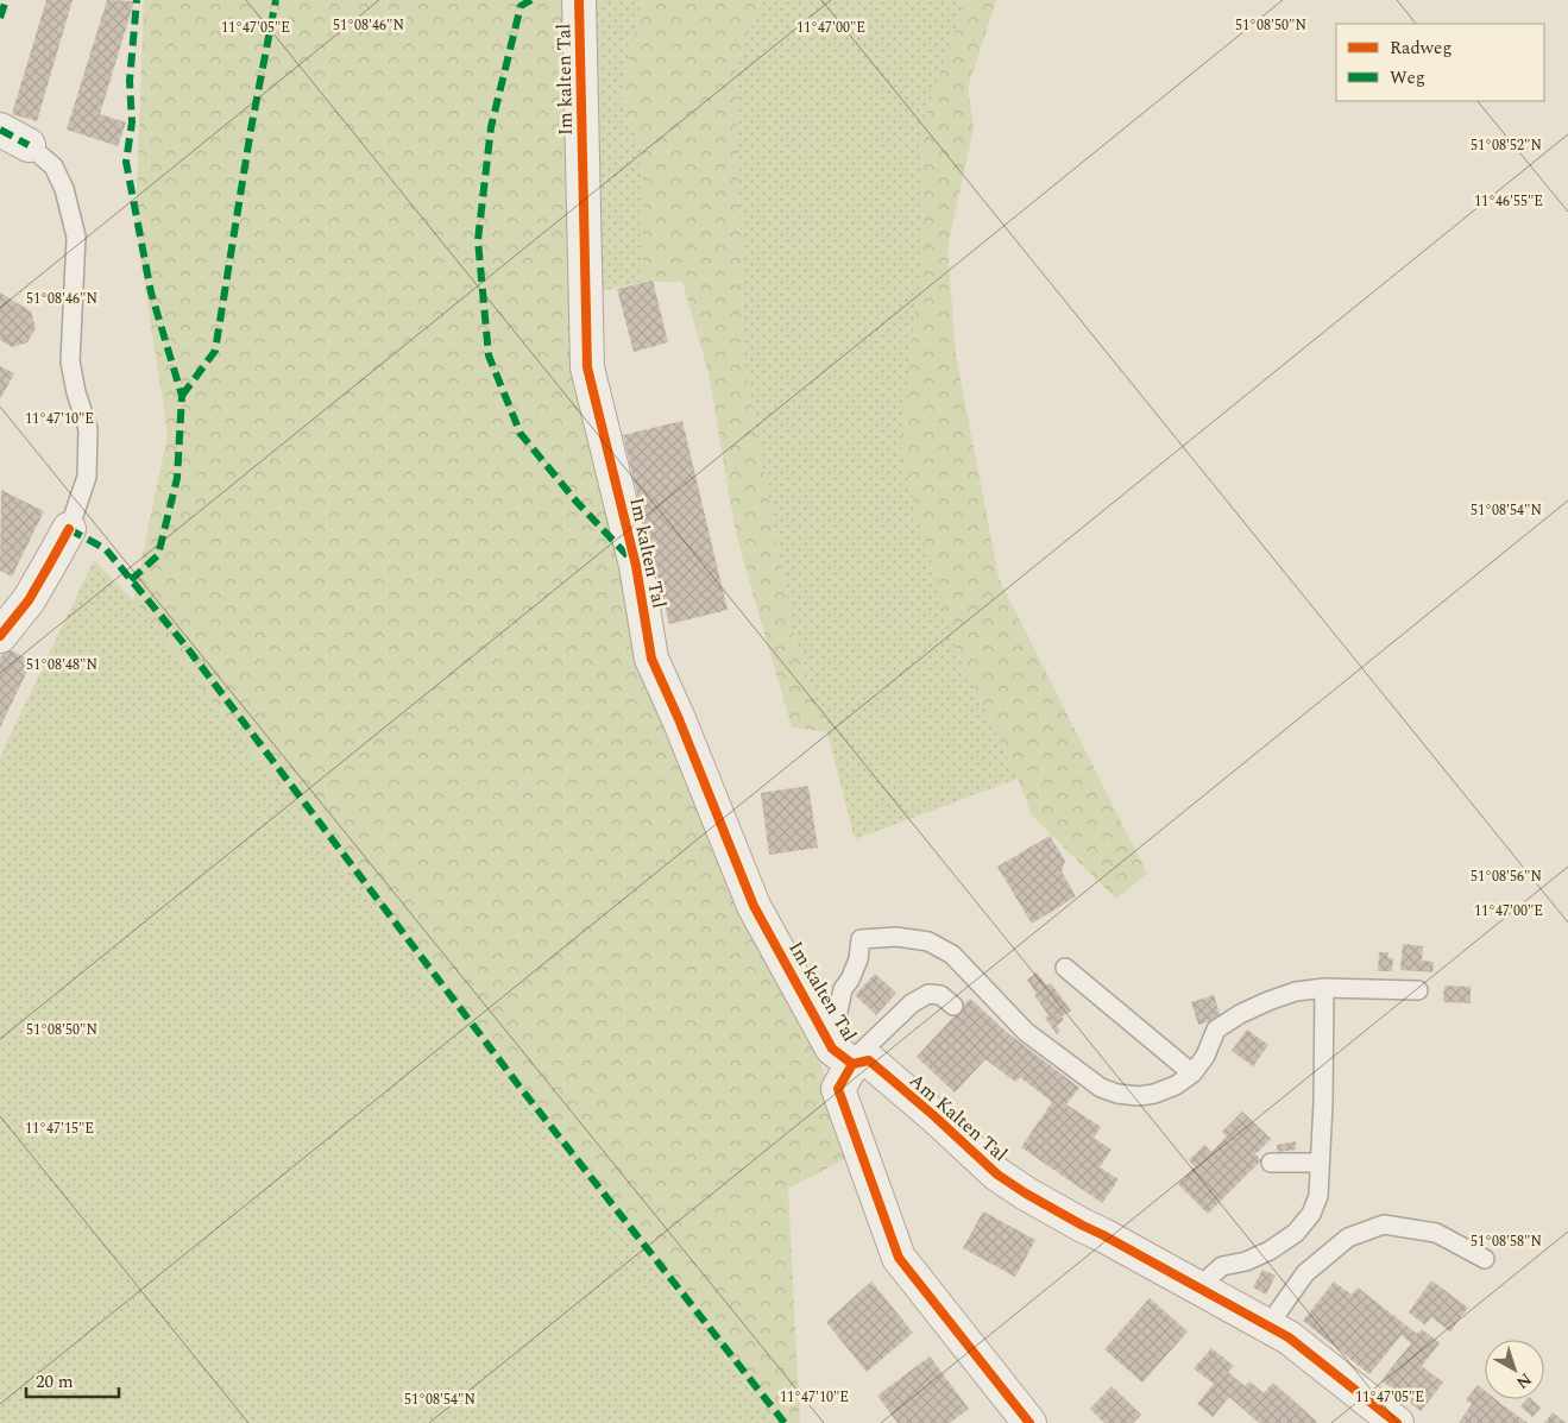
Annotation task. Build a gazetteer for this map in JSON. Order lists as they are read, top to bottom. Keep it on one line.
{"streets":{"street":["Im kalten Tal","Am Kalten Tal"]},"crossings":[["Im kalten Tal","Am Kalten Tal"]],"legend":["Radweg","Weg"],"scale_bar":"20 m","north":"bottom right","coordinates":["51°08'46\"N","51°08'50\"N","11°47'05\"E","11°47'00\"E","51°08'52\"N","11°46'55\"E","11°47'10\"E","51°08'54\"N","51°08'48\"N","51°08'56\"N","11°47'15\"E","51°08'58\"N"]}
